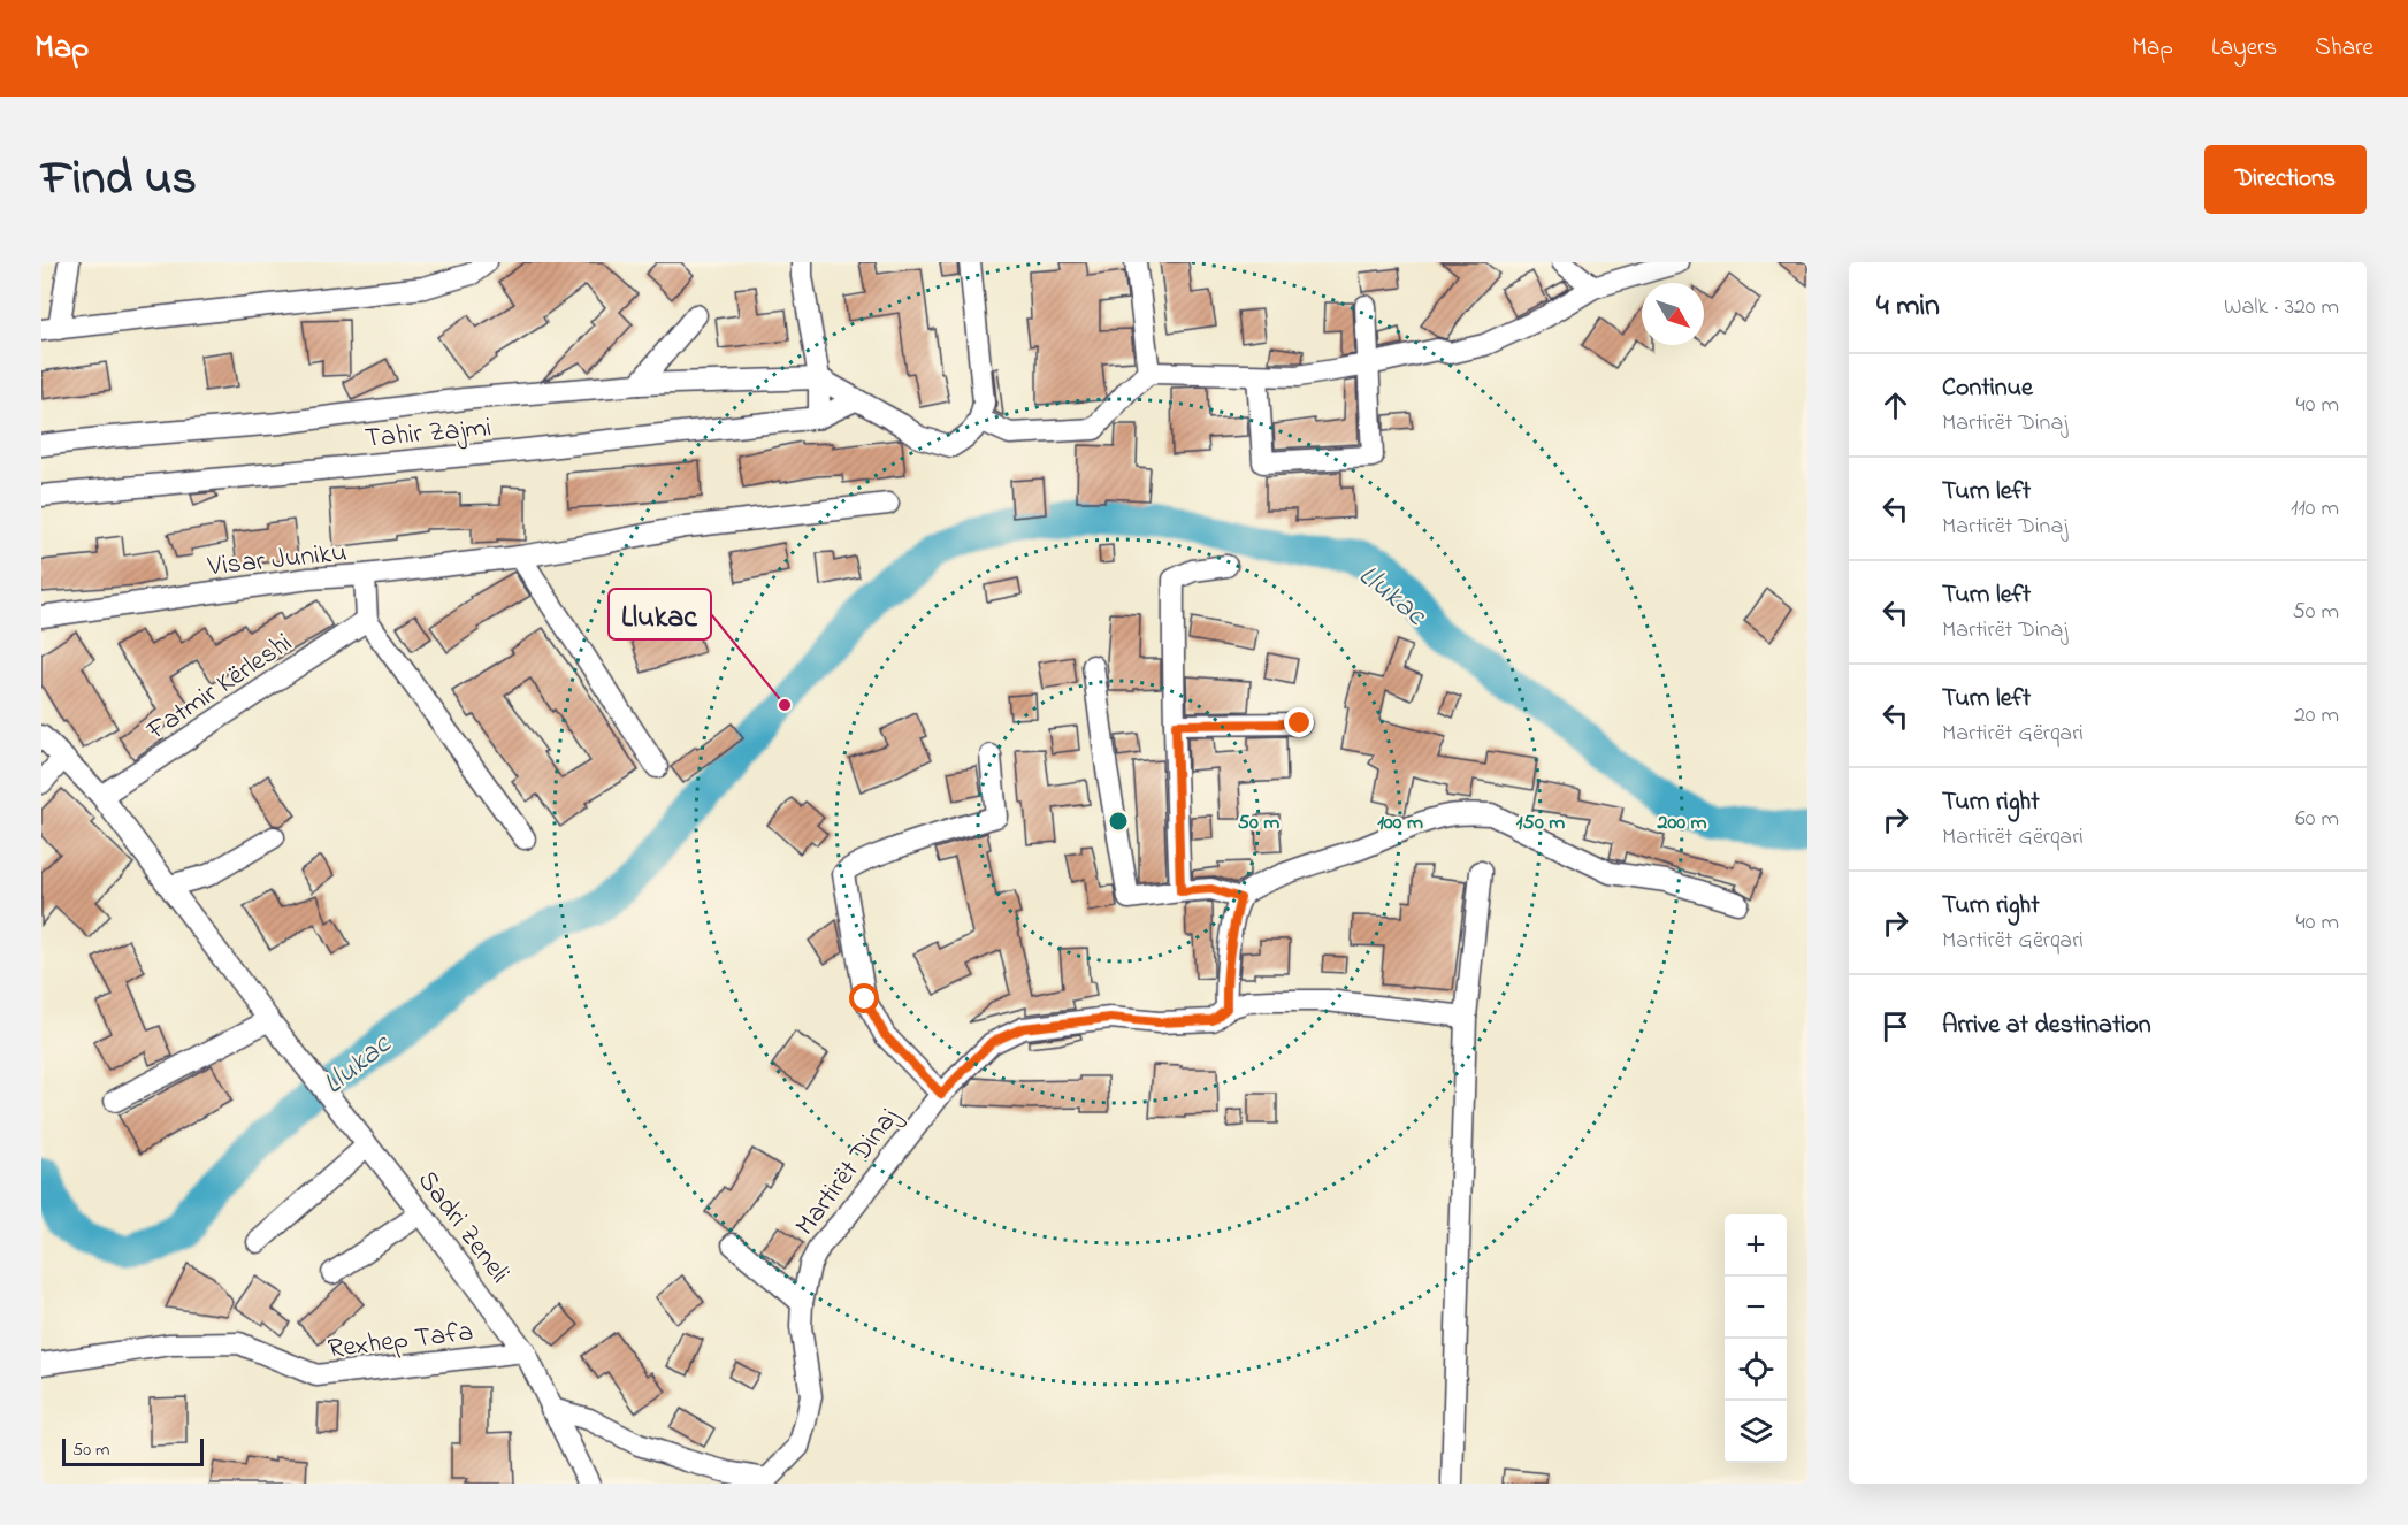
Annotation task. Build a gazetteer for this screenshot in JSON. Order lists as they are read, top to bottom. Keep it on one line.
{"streets":{"street":["Tahir Zajmi","Visar Juniku","Fatmir Kërleshi","Martirët Dinaj","Sadri Zeneli","Rexhep Tafa"]},"crossings":[["Fatmir Kërleshi","Sadri Zeneli"],["Martirët Dinaj","Sadri Zeneli"],["Sadri Zeneli","Rexhep Tafa"]],"water":["Llukac"],"places":["Llukac"],"scale_bar":"50 m","north":"bottom right","page":{"header":"Map","nav":["Map","Layers","Share"],"title":"Find us","buttons":"Directions","heading":["4 min","Walk · 320 m"],"list":[["Continue","Martirët Dinaj","40 m"],["Turn left","Martirët Dinaj","110 m"],["Turn left","Martirët Dinaj","50 m"],["Turn left","Martirët Gërqari","20 m"],["Turn right","Martirët Gërqari","60 m"],["Turn right","Martirët Gërqari","40 m"],"Arrive at destination"],"map_buttons":["+","−"],"scale":"50 m"},"rings":["50 m","100 m","150 m","200 m"]}
